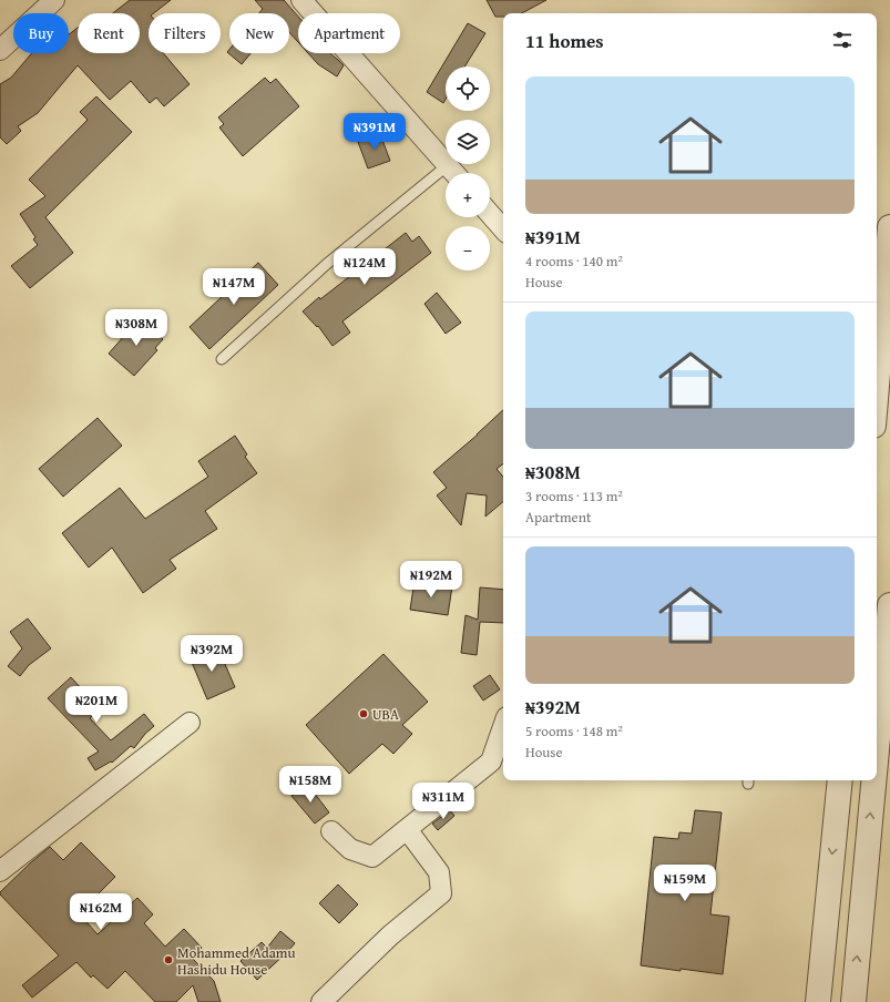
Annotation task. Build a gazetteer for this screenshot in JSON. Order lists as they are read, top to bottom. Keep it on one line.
{"places":["UBA","Mohammed Adamu Hashidu House"],"page":{"chip":["Buy","Rent","Filters","New","Apartment"],"heading":"11 homes","map_buttons":["+","−"],"list":[{"name":"₦391M","note":"4 rooms · 140 m² · House"},{"name":"₦308M","note":"3 rooms · 113 m² · Apartment"},{"name":"₦392M","note":"5 rooms · 148 m² · House"}],"price":["₦391M","₦124M","₦147M","₦308M","₦192M","₦392M","₦201M","₦158M","₦311M","₦159M","₦162M"]}}
